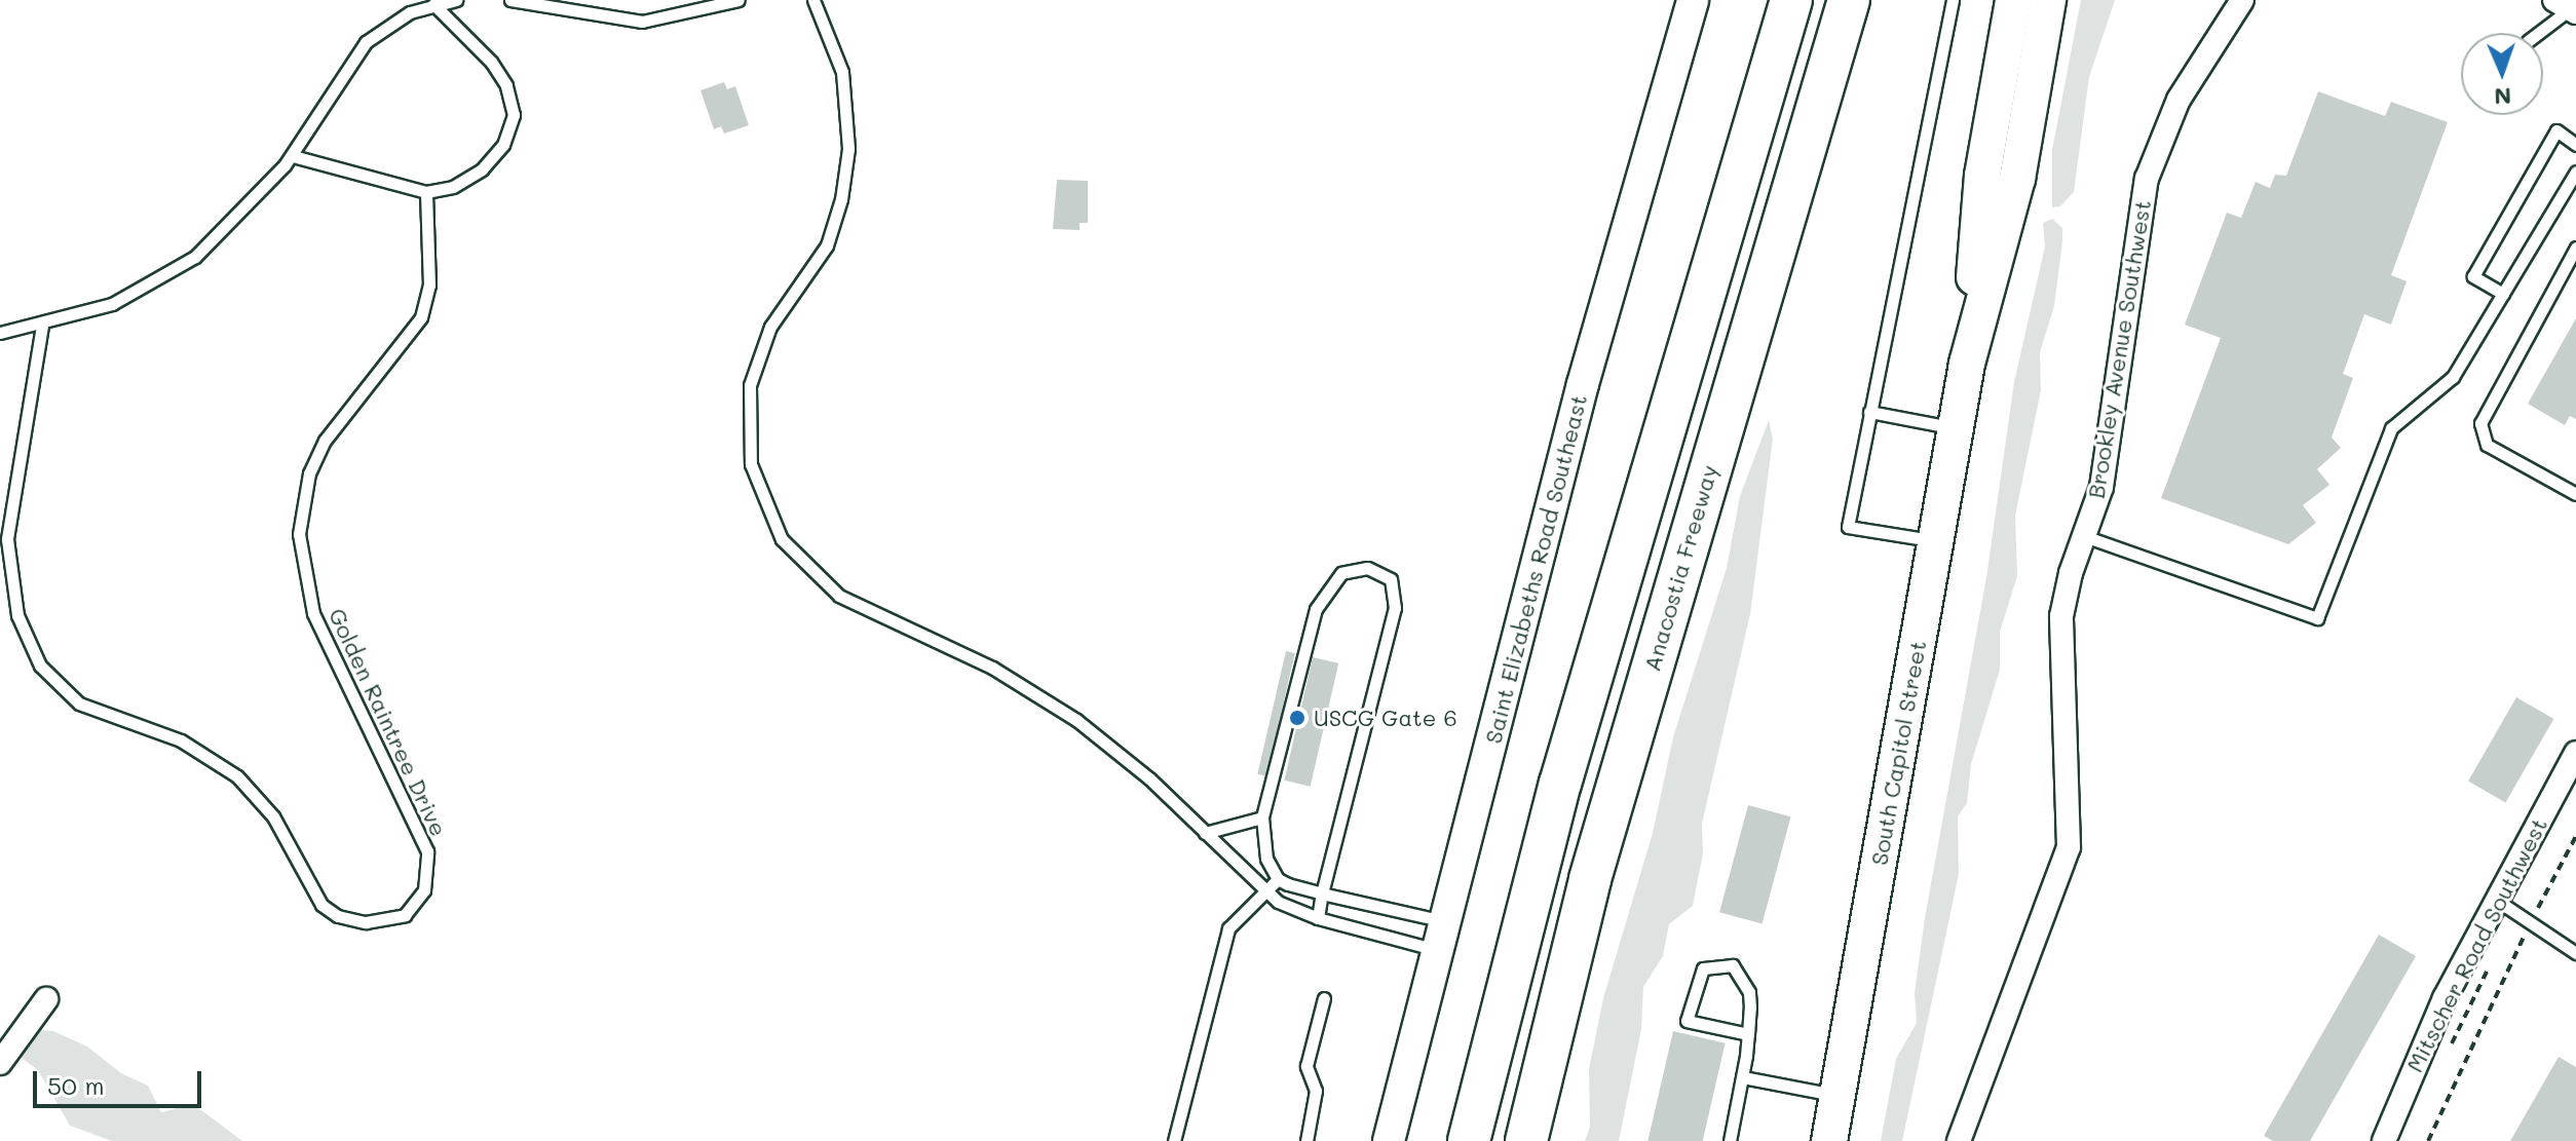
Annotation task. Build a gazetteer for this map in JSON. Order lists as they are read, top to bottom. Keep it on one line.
{"streets":{"highway":["Anacostia Freeway"],"main road":["Saint Elizabeths Road Southeast","South Capitol Street"],"street":["Brookley Avenue Southwest","Mitscher Road Southwest"],"lane":["Golden Raintree Drive"]},"places":["USCG Gate 6"],"scale_bar":"50 m","north":"bottom"}
